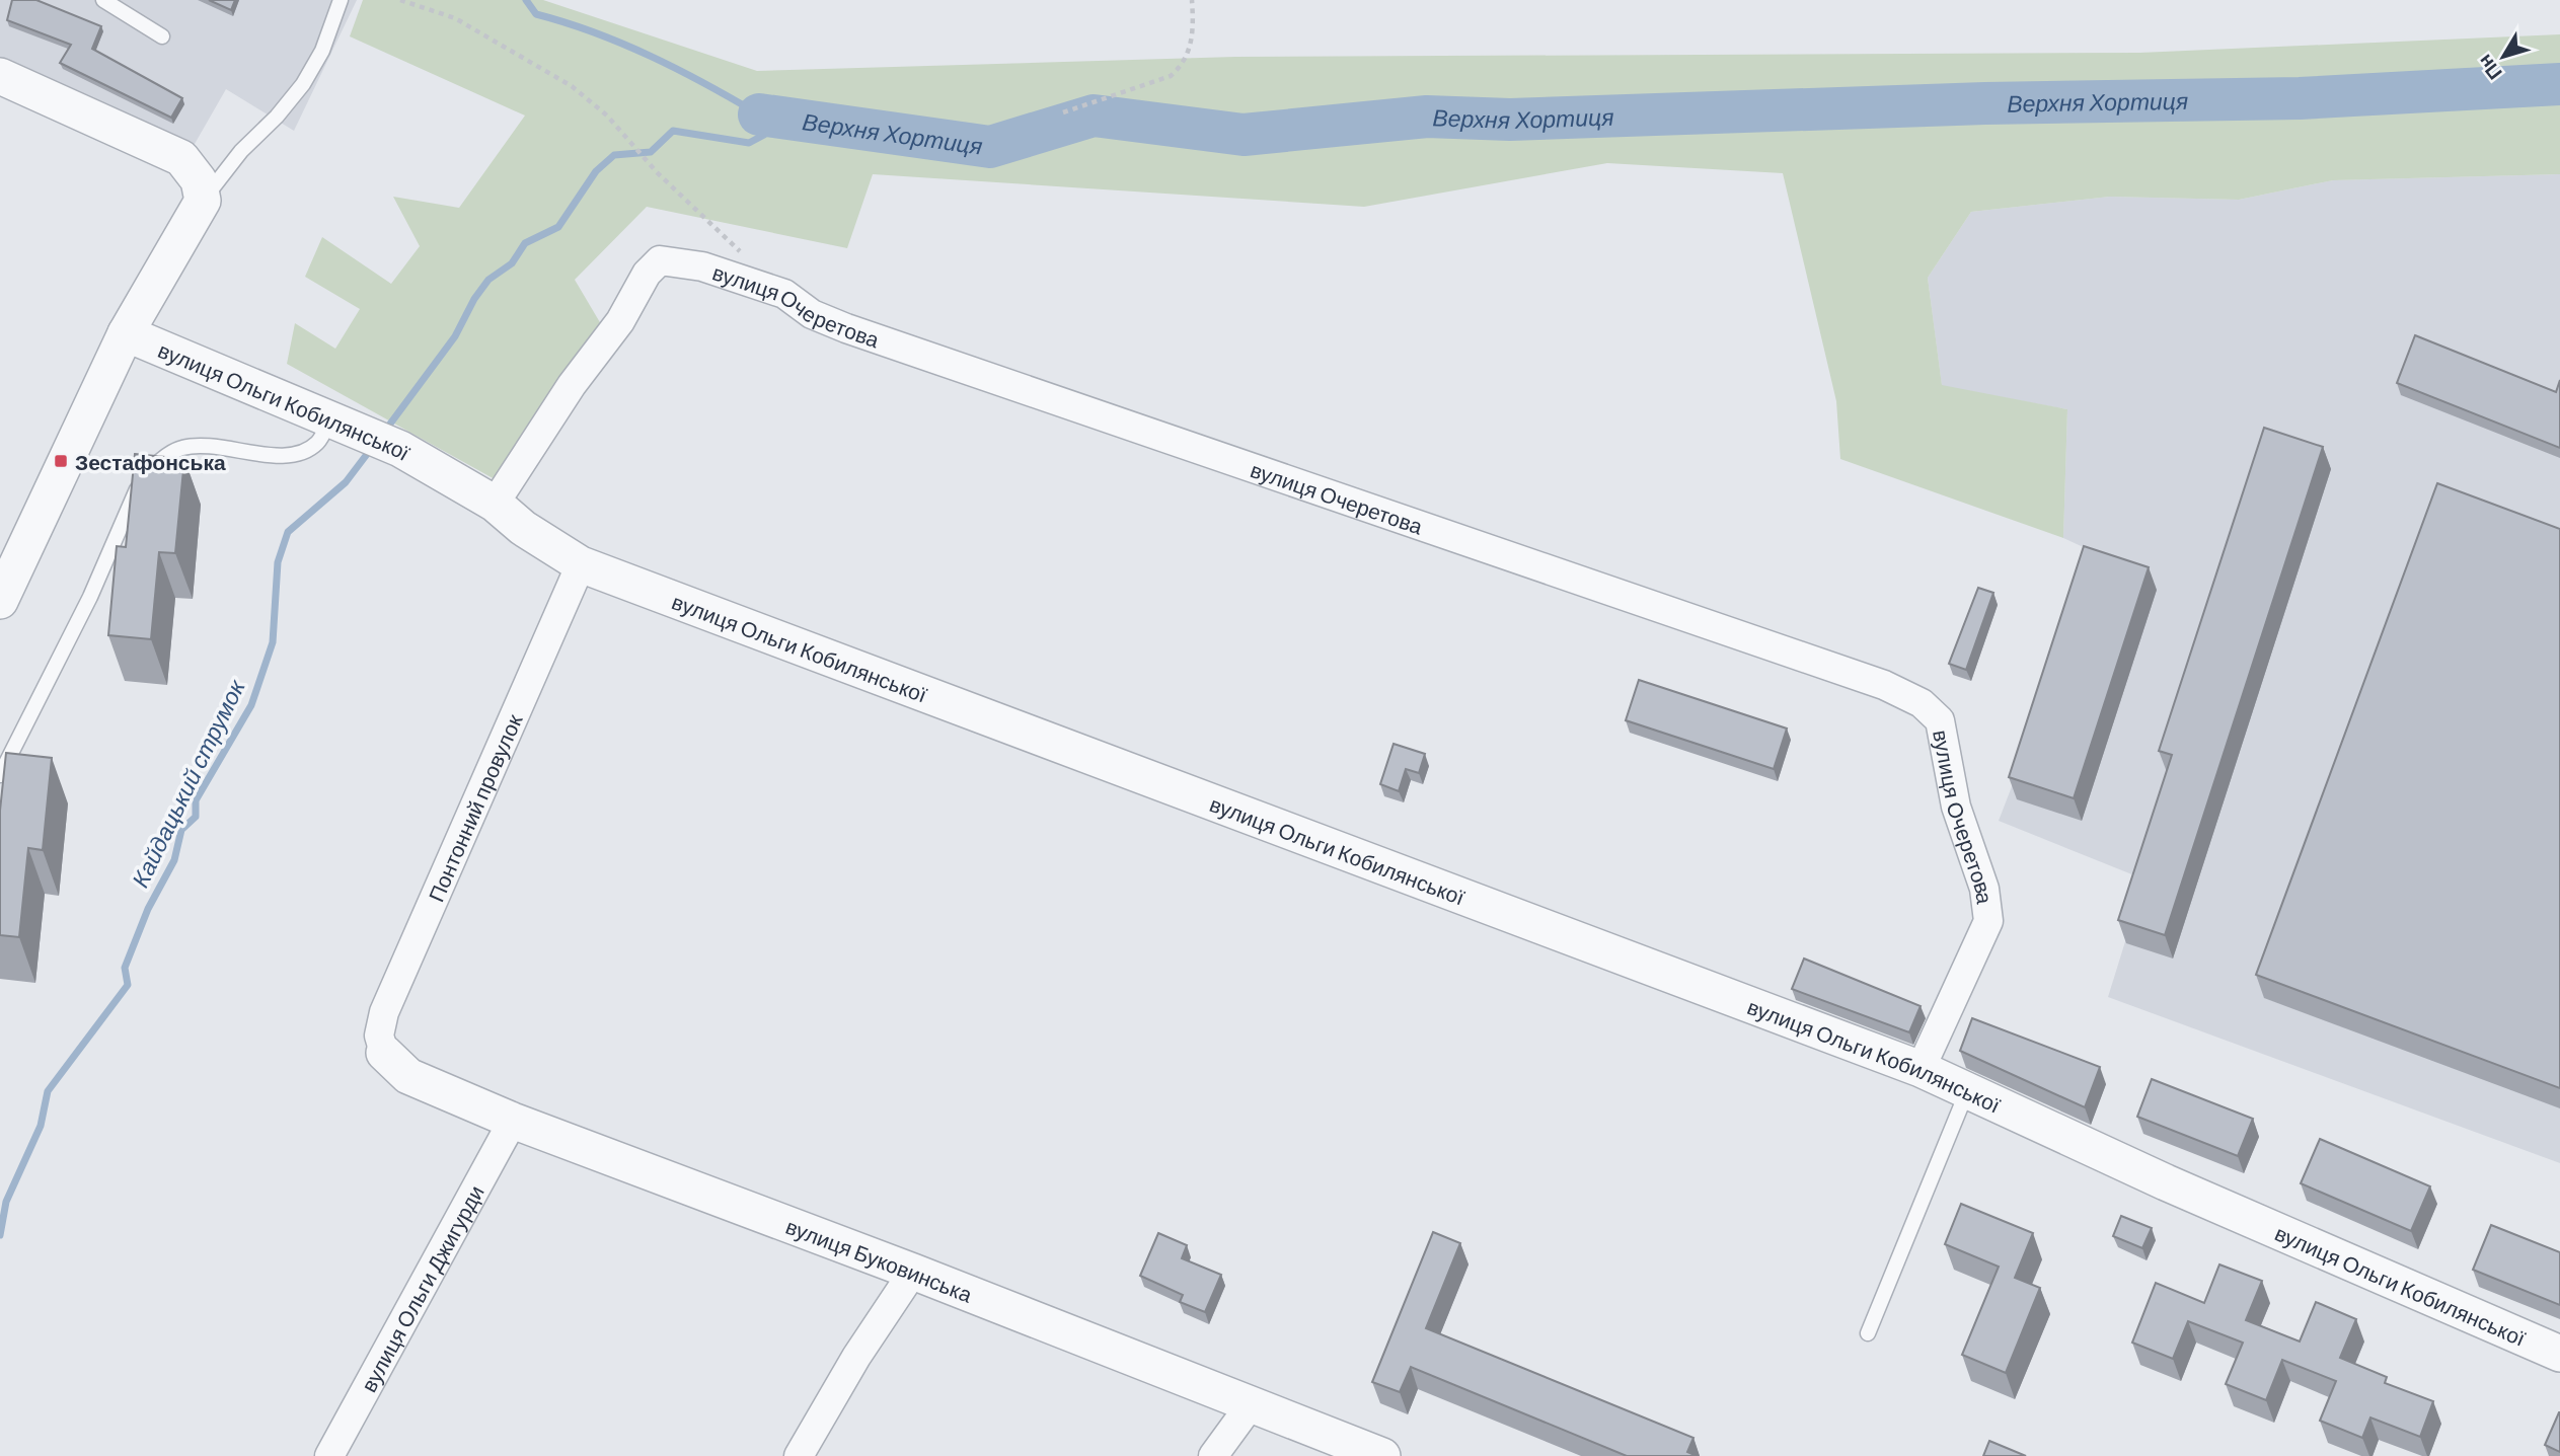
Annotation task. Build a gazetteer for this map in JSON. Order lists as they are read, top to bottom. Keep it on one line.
{"streets":{"street":["вулиця Очеретова","вулиця Ольги Кобилянської","Понтонний провулок","вулиця Буковинська","вулиця Ольги Джигурди"]},"crossings":[["вулиця Очеретова","вулиця Ольги Кобилянської"],["вулиця Ольги Кобилянської","Понтонний провулок"],["Понтонний провулок","вулиця Буковинська"],["вулиця Буковинська","вулиця Ольги Джигурди"]],"water":["Верхня Хортиця","Кайдацький струмок"],"places":{"transit":["Зестафонська"]},"north":"bottom left"}
